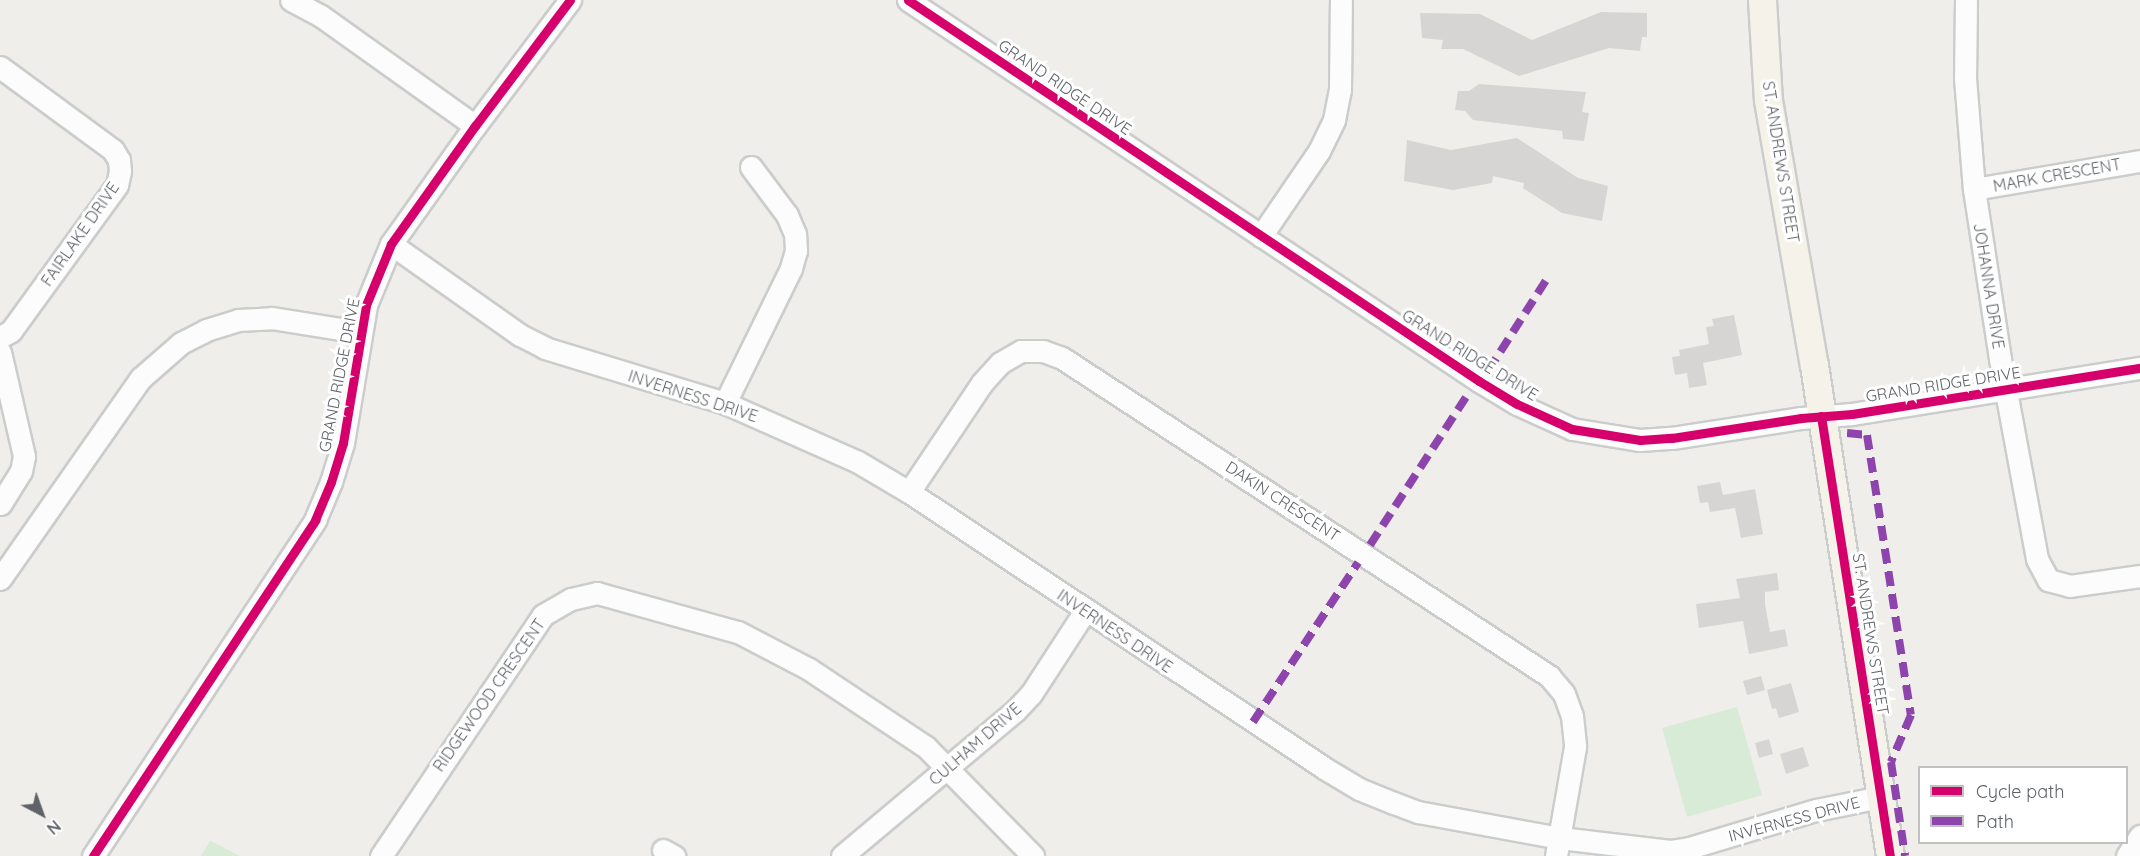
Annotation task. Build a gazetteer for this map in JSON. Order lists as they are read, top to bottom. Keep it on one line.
{"streets":{"main road":["ST. ANDREWS STREET"],"street":["GRAND RIDGE DRIVE","MARK CRESCENT","FAIRLAKE DRIVE","JOHANNA DRIVE","INVERNESS DRIVE","DAKIN CRESCENT","RIDGEWOOD CRESCENT","CULHAM DRIVE"]},"crossings":[["GRAND RIDGE DRIVE","ST. ANDREWS STREET"],["GRAND RIDGE DRIVE","JOHANNA DRIVE"],["GRAND RIDGE DRIVE","INVERNESS DRIVE"],["ST. ANDREWS STREET","INVERNESS DRIVE"],["MARK CRESCENT","JOHANNA DRIVE"],["INVERNESS DRIVE","DAKIN CRESCENT"],["INVERNESS DRIVE","CULHAM DRIVE"],["RIDGEWOOD CRESCENT","CULHAM DRIVE"]],"legend":["Cycle path","Path"],"north":"bottom right"}
